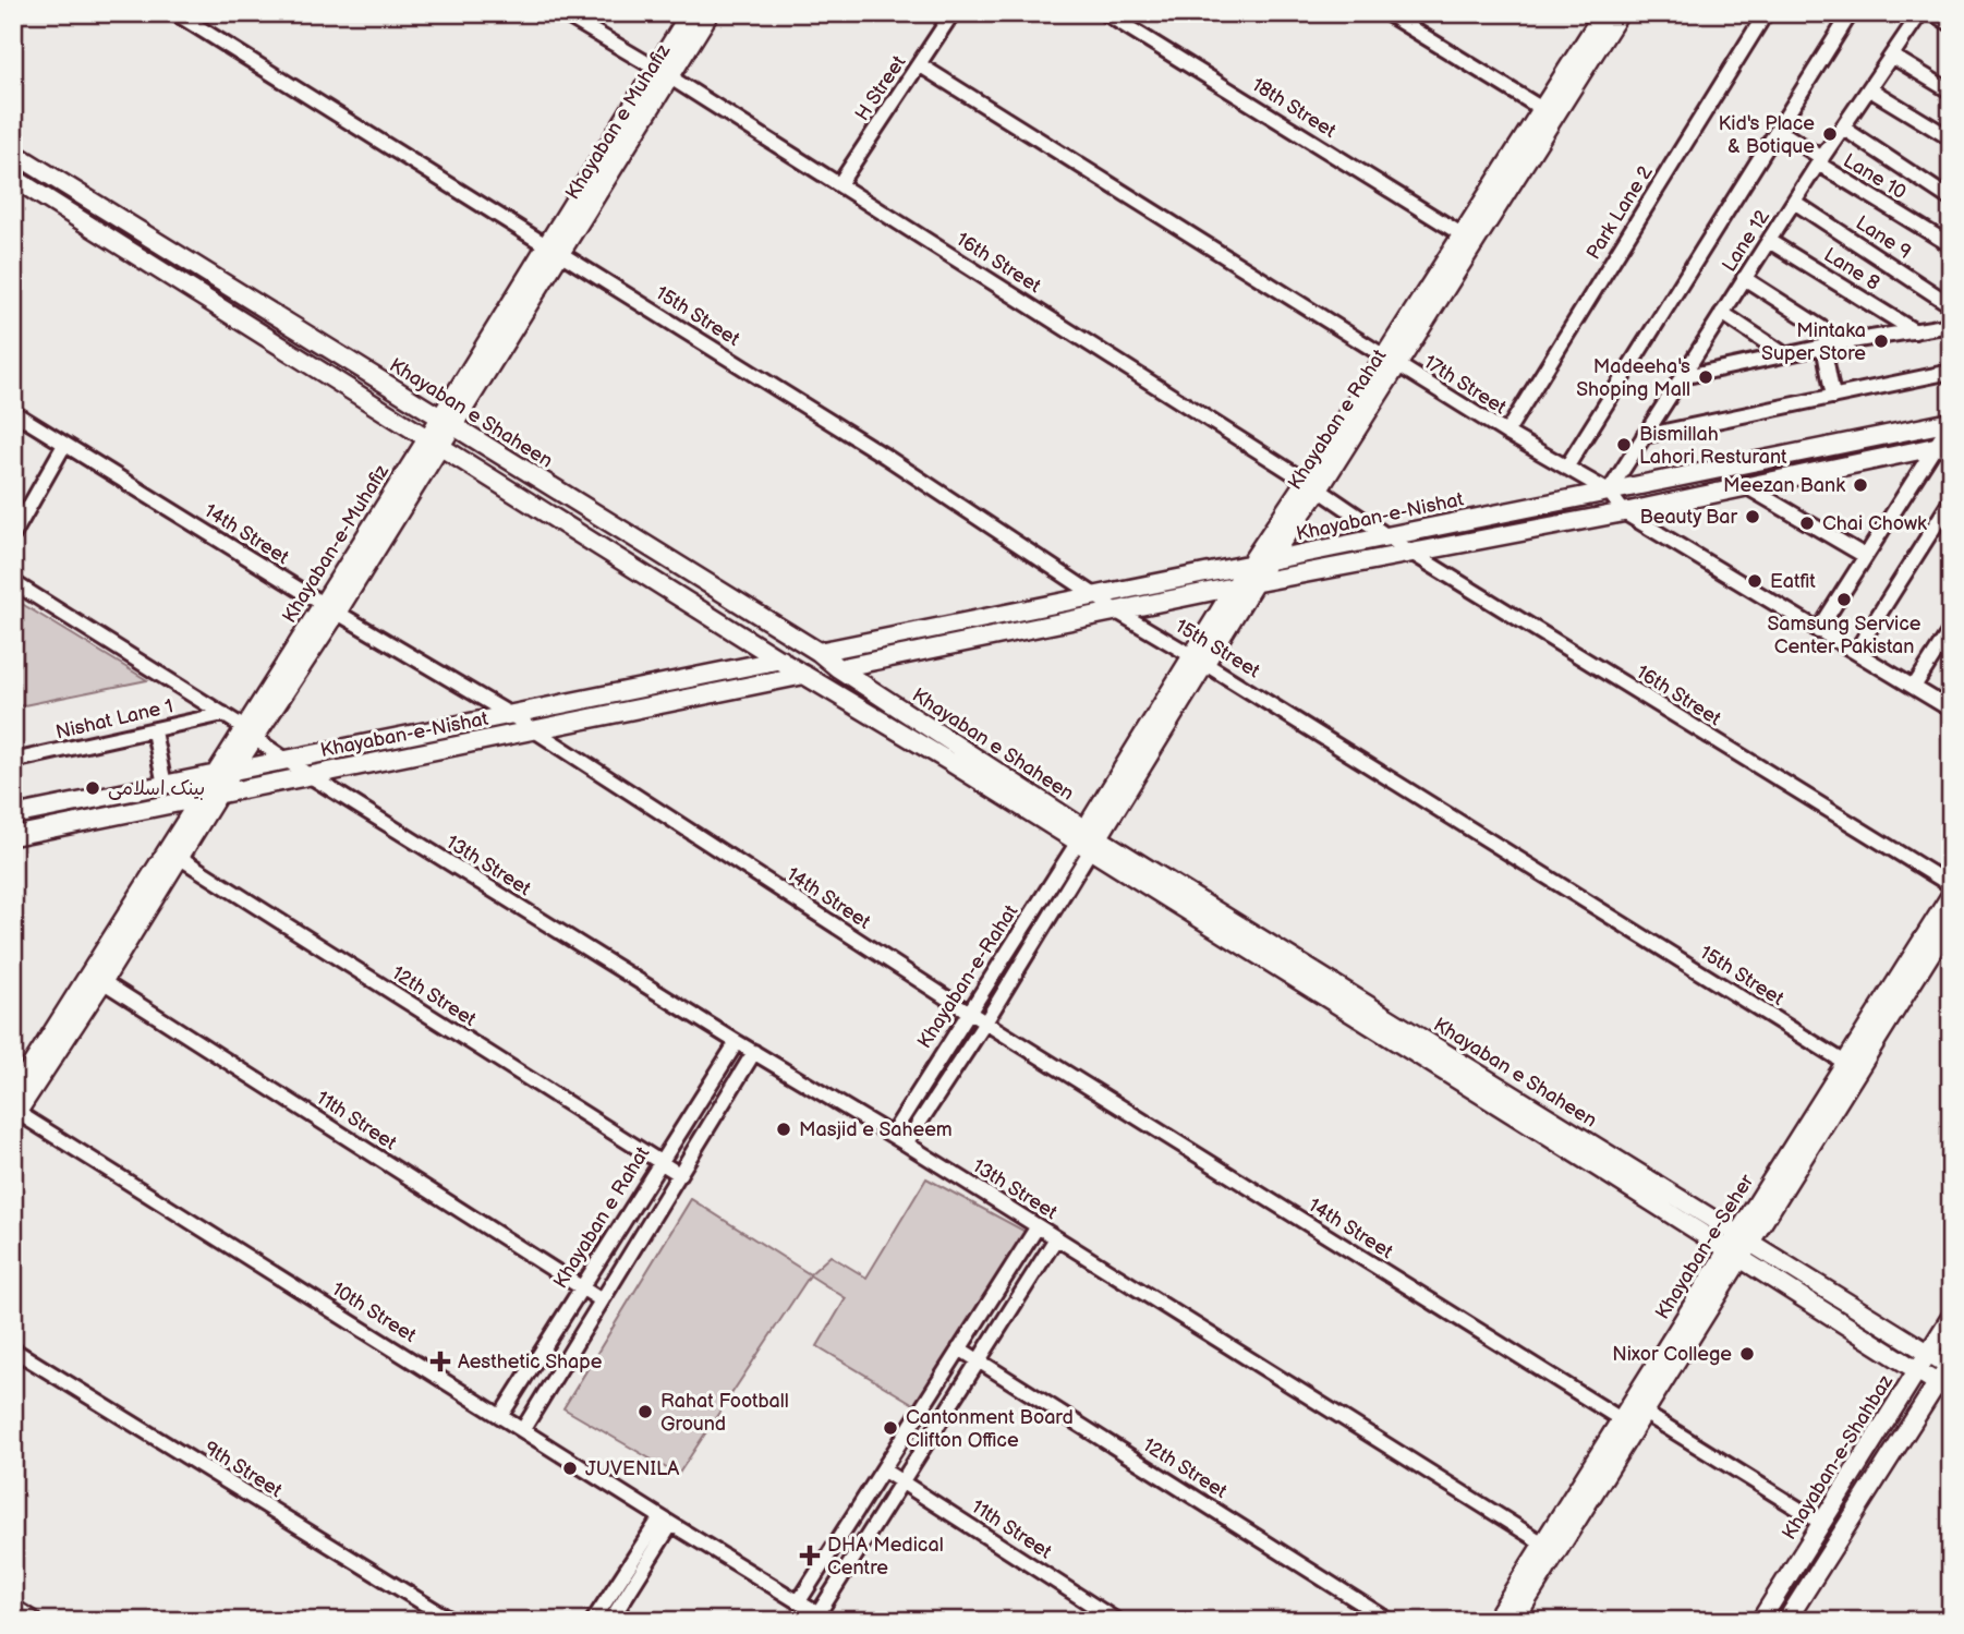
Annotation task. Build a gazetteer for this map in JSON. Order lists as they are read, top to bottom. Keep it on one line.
{"streets":{"street":["H Street","18th Street","Khayaban e Muhafiz","Lane 10","Park Lane 2","Lane 9","Lane 12","16th Street","Lane 8","15th Street","17th Street","Khayaban e Shaheen","Khayaban e Rahat","Khayaban-e-Nishat","14th Street","Khayaban-e-Muhafiz","Nishat Lane 1","13th Street","Khayaban-e-Rahat","12th Street","11th Street","Khayaban-e-Seher","10th Street","Khayaban-e-Shahbaz","9th Street"]},"crossings":[["H Street","16th Street"],["H Street","17th Street"],["18th Street","Khayaban e Rahat"],["Khayaban e Muhafiz","16th Street"],["Khayaban e Muhafiz","Khayaban-e-Muhafiz"],["Lane 10","Lane 12"],["Park Lane 2","17th Street"],["Lane 9","Lane 12"],["Lane 12","Lane 8"],["Lane 12","17th Street"],["Lane 12","Khayaban-e-Nishat"],["16th Street","Khayaban e Rahat"],["16th Street","Khayaban-e-Nishat"],["16th Street","Khayaban-e-Muhafiz"],["15th Street","Khayaban e Rahat"],["15th Street","Khayaban-e-Nishat"],["15th Street","Khayaban-e-Muhafiz"],["15th Street","Khayaban-e-Seher"],["17th Street","Khayaban e Rahat"],["17th Street","Khayaban-e-Nishat"],["Khayaban e Shaheen","Khayaban e Rahat"],["Khayaban e Shaheen","Khayaban-e-Nishat"],["Khayaban e Shaheen","Khayaban-e-Muhafiz"],["Khayaban e Shaheen","Khayaban-e-Rahat"],["Khayaban e Shaheen","Khayaban-e-Seher"],["Khayaban e Shaheen","Khayaban-e-Shahbaz"],["Khayaban e Rahat","Khayaban-e-Nishat"],["Khayaban e Rahat","13th Street"],["Khayaban e Rahat","Khayaban-e-Rahat"],["Khayaban e Rahat","12th Street"],["Khayaban e Rahat","11th Street"],["Khayaban e Rahat","10th Street"],["Khayaban-e-Nishat","14th Street"],["Khayaban-e-Nishat","Khayaban-e-Muhafiz"],["Khayaban-e-Nishat","13th Street"],["14th Street","Khayaban-e-Muhafiz"],["14th Street","Khayaban-e-Rahat"],["14th Street","Khayaban-e-Seher"],["14th Street","Khayaban-e-Shahbaz"],["Khayaban-e-Muhafiz","13th Street"],["Khayaban-e-Muhafiz","12th Street"],["Khayaban-e-Muhafiz","11th Street"],["Khayaban-e-Muhafiz","10th Street"],["13th Street","Khayaban-e-Rahat"],["13th Street","Khayaban-e-Seher"]],"places":{"other":["Kid's Place & Botique","Mintaka Super Store","Madeeha's Shoping Mall","Bismillah Lahori Resturant","Meezan Bank","Beauty Bar","Chai Chowk","Eatfit","Samsung Service Center Pakistan","بینک اسلامی","Masjid e Saheem","Nixor College","Rahat Football Ground","Cantonment Board Clifton Office","JUVENILA"],"health":["Aesthetic Shape","DHA Medical Centre"]}}
